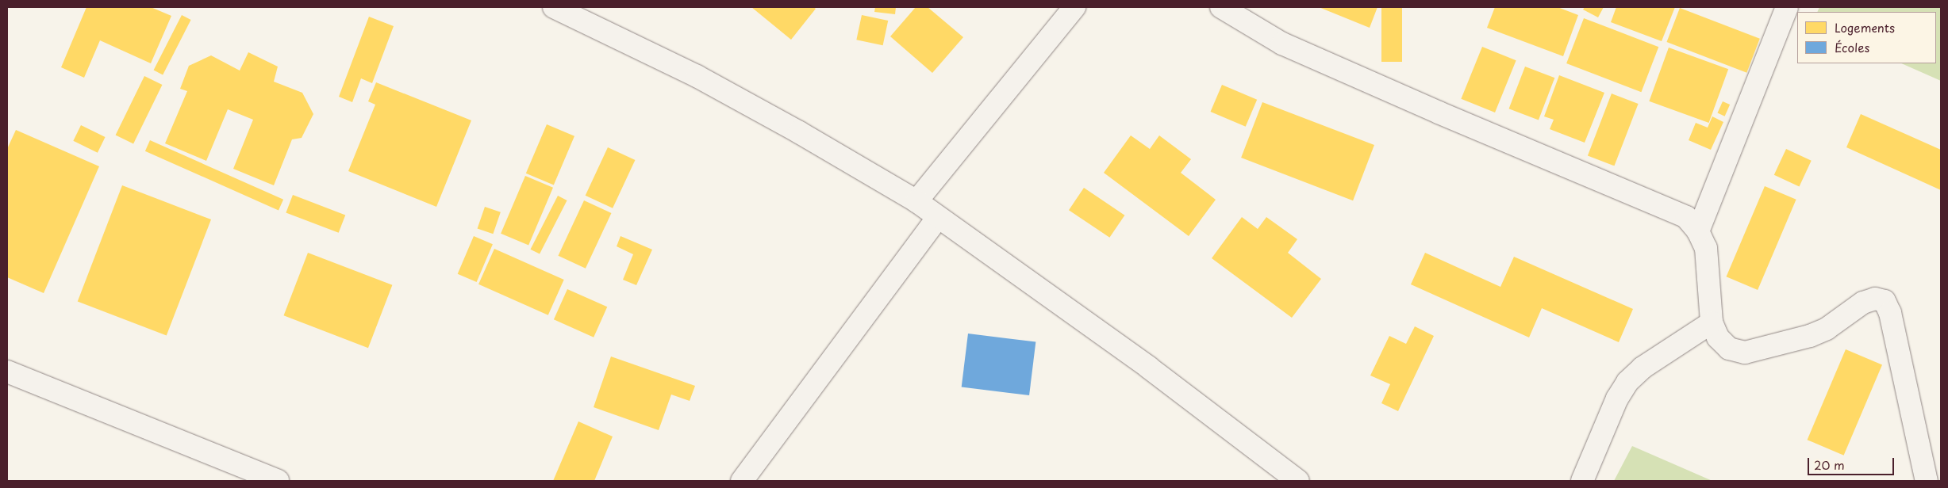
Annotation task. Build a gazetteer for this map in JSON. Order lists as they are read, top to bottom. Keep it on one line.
{"legend":["Logements","Écoles"],"scale_bar":"20 m"}
